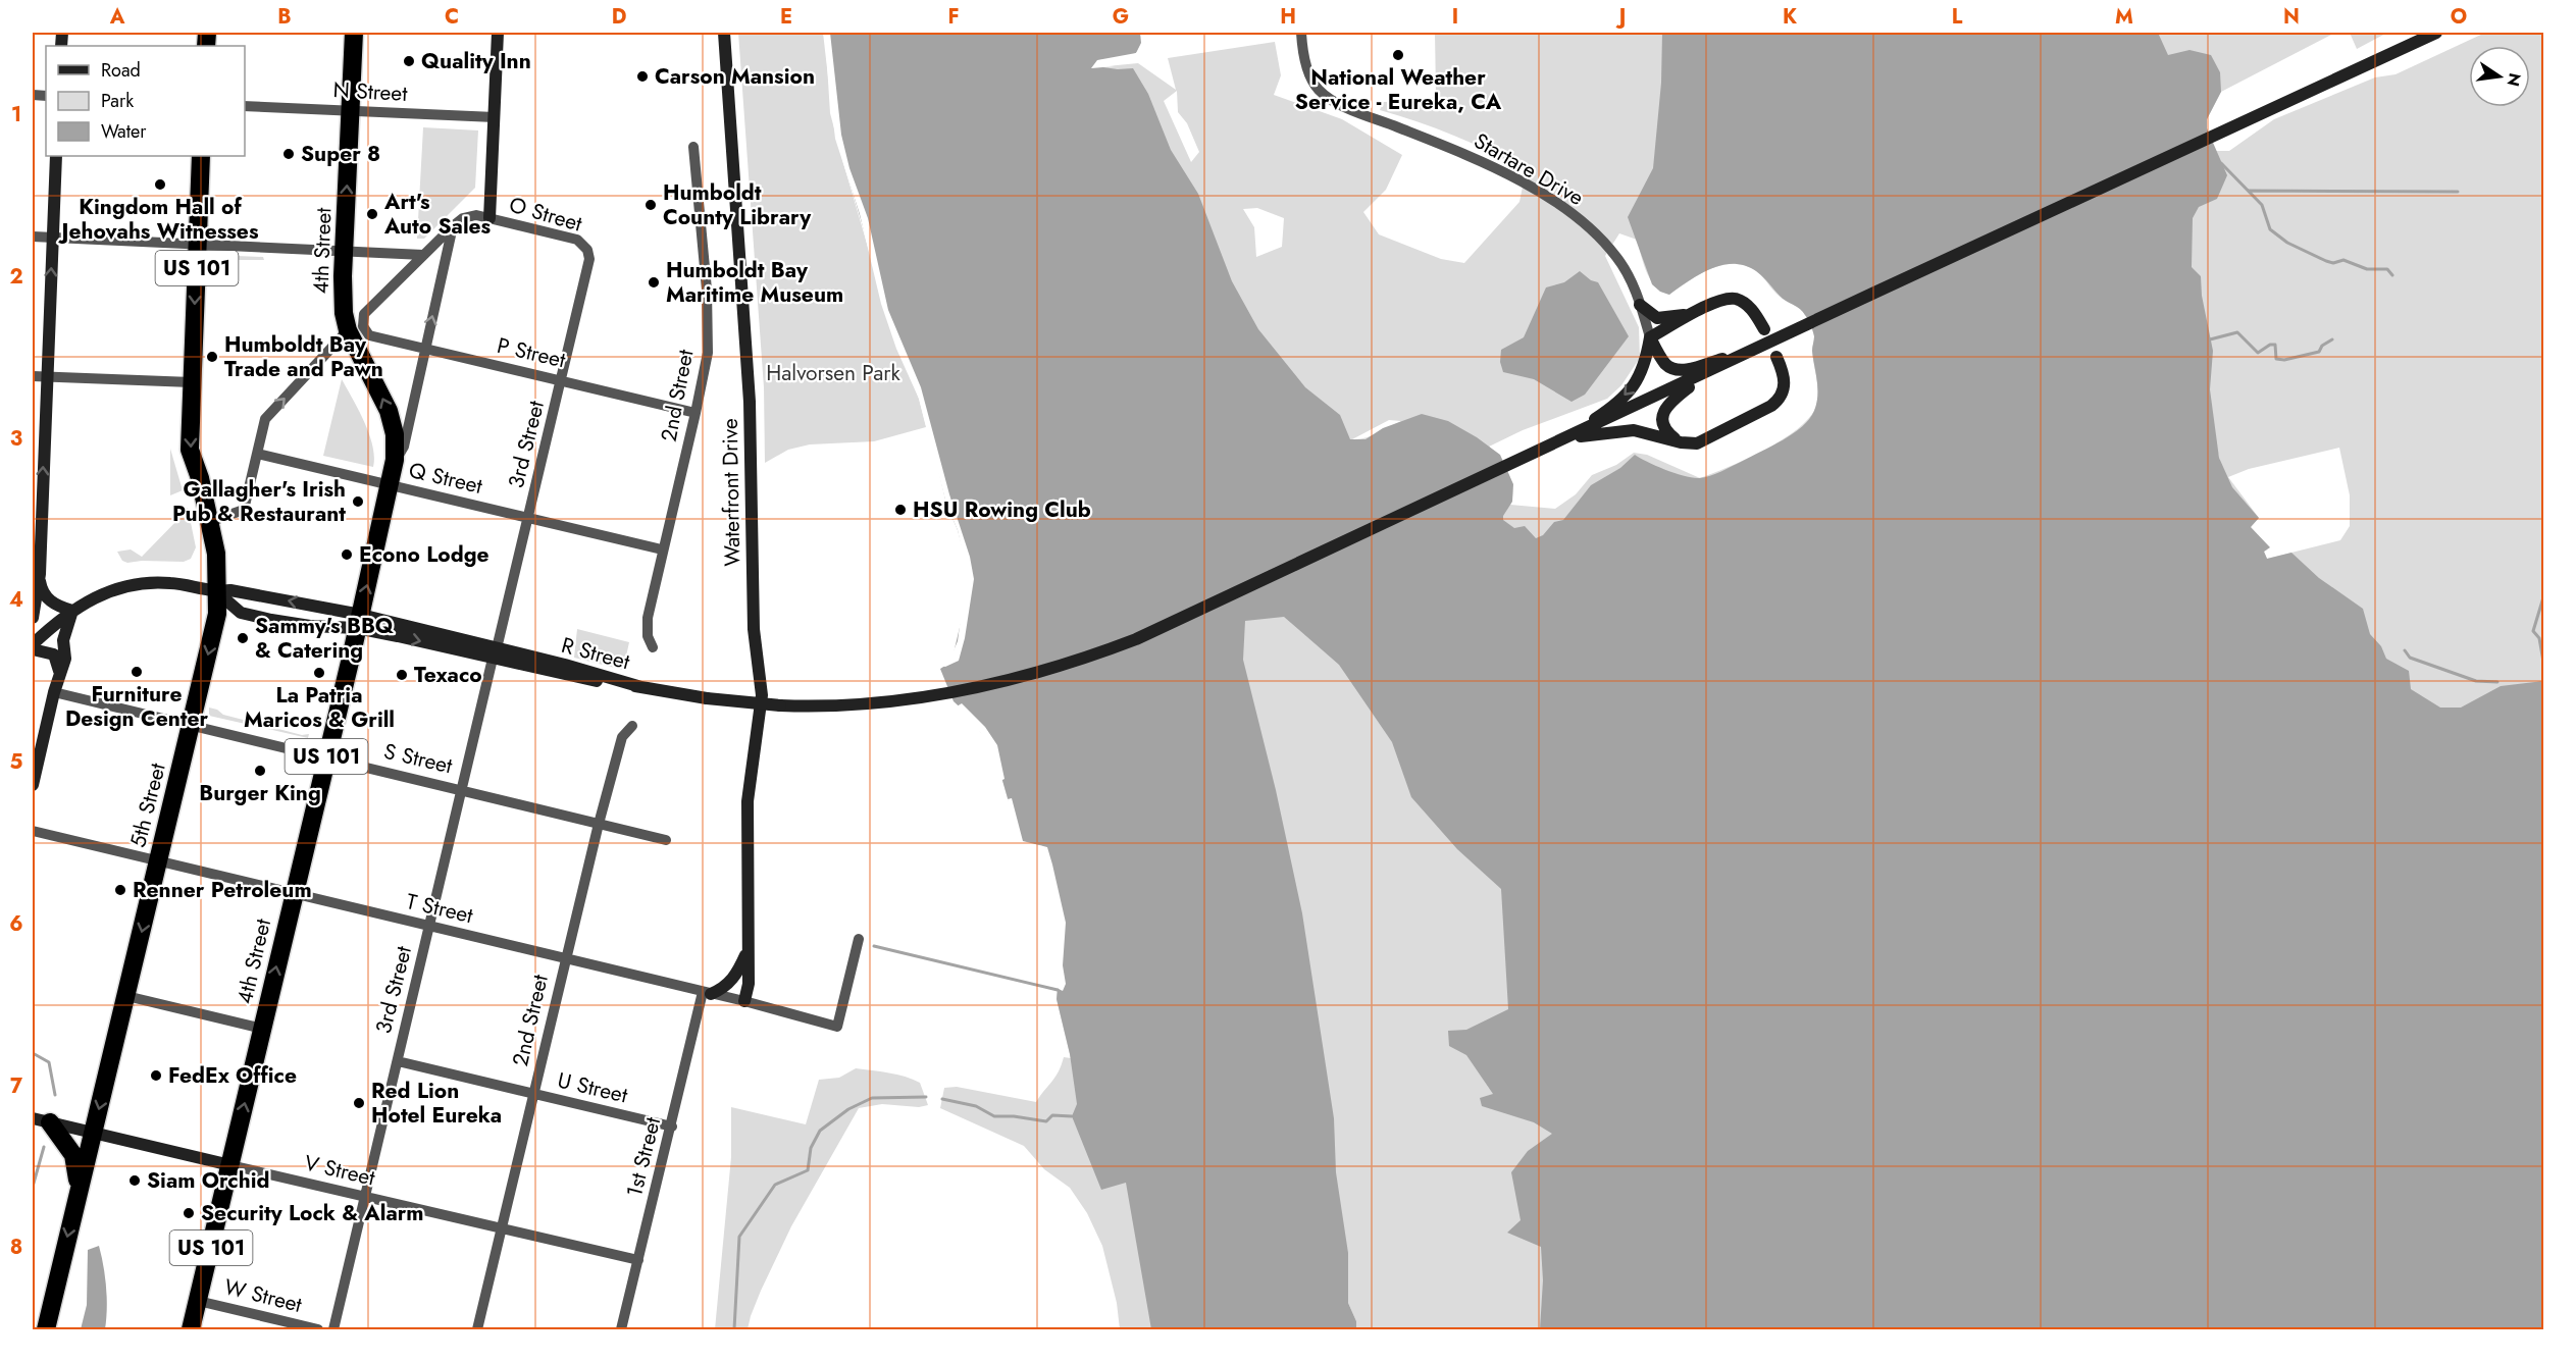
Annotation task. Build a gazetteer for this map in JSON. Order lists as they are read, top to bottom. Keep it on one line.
{"streets":{"highway":["4th Street","US 101","5th Street"],"main road":["Waterfront Drive","R Street","V Street"],"street":["N Street","Startare Drive","O Street","P Street","2nd Street","3rd Street","Q Street","S Street","T Street","U Street","1st Street","W Street"]},"crossings":[["N Street","4th Street"],["O Street","3rd Street"],["4th Street","P Street"],["4th Street","Q Street"],["4th Street","R Street"],["4th Street","S Street"],["4th Street","T Street"],["4th Street","V Street"],["4th Street","W Street"],["US 101","5th Street"],["US 101","V Street"],["P Street","2nd Street"],["P Street","3rd Street"],["2nd Street","Q Street"],["2nd Street","S Street"],["2nd Street","T Street"],["2nd Street","U Street"],["2nd Street","V Street"],["3rd Street","Q Street"],["3rd Street","R Street"],["3rd Street","S Street"],["3rd Street","T Street"],["3rd Street","U Street"],["3rd Street","V Street"],["Waterfront Drive","T Street"],["Waterfront Drive","1st Street"],["R Street","5th Street"],["S Street","5th Street"],["5th Street","T Street"],["5th Street","V Street"],["T Street","1st Street"],["U Street","1st Street"],["1st Street","V Street"]],"one_way":["4th Street","5th Street"],"parks":["Halvorsen Park"],"places":["National Weather Service - Eureka, CA","Quality Inn","Carson Mansion","Super 8","Kingdom Hall of Jehovahs Witnesses","Humboldt County Library","Art's Auto Sales","Humboldt Bay Maritime Museum","Humboldt Bay Trade and Pawn","Gallagher's Irish Pub & Restaurant","HSU Rowing Club","Econo Lodge","Sammy's BBQ & Catering","Furniture Design Center","La Patria Maricos & Grill","Texaco","Burger King","Renner Petroleum","FedEx Office","Red Lion Hotel Eureka","Siam Orchid","Security Lock & Alarm"],"legend":["Road","Park","Water"],"north":"right","grid":{"columns":["A","B","C","D","E","F","G","H","I","J","K","L","M","N","O"],"rows":["1","2","3","4","5","6","7","8"]}}
